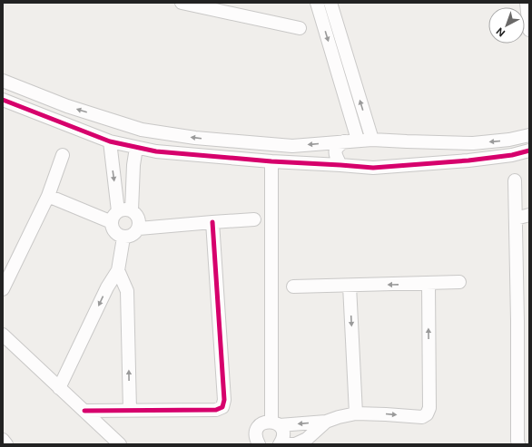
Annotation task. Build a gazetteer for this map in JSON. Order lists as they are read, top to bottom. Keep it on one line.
{"north":"bottom left"}
